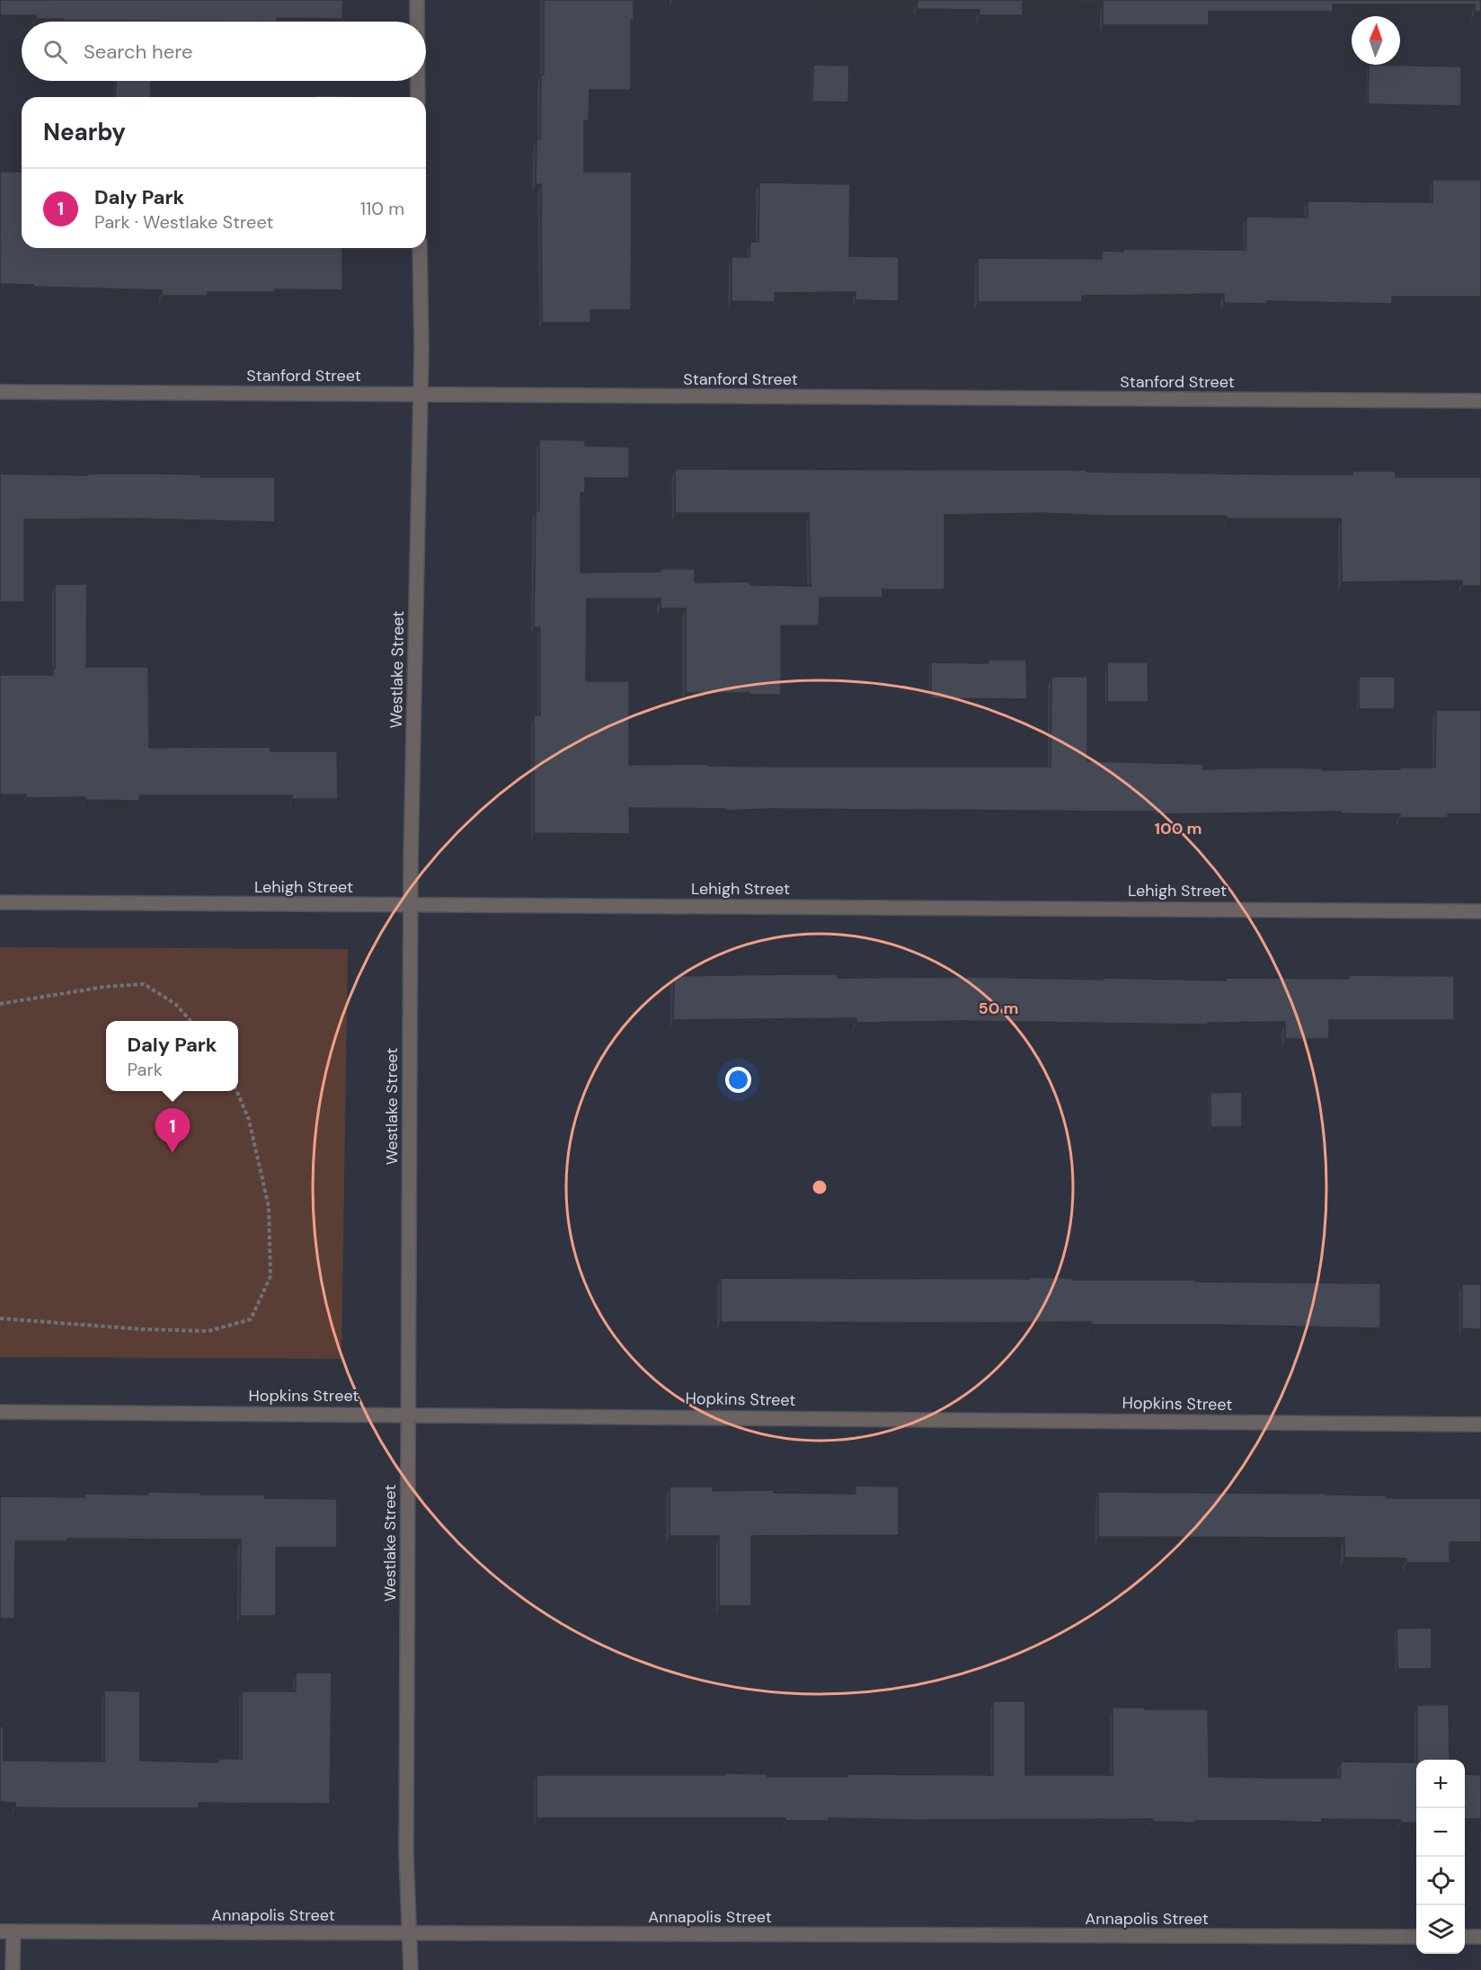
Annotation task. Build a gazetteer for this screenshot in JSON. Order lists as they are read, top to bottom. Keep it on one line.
{"streets":{"street":["Stanford Street","Westlake Street","Lehigh Street","Hopkins Street","Annapolis Street"]},"crossings":[["Stanford Street","Westlake Street"],["Westlake Street","Lehigh Street"],["Westlake Street","Hopkins Street"],["Westlake Street","Annapolis Street"]],"north":"top","page":{"search":"Search here","heading":"Nearby","list":[{"mark":"1","name":"Daly Park","note":"Park · Westlake Street","value":"110 m"}],"popup":["Daly Park","Park"],"pins":"1","map_buttons":["+","−"]},"rings":["100 m","50 m"]}
